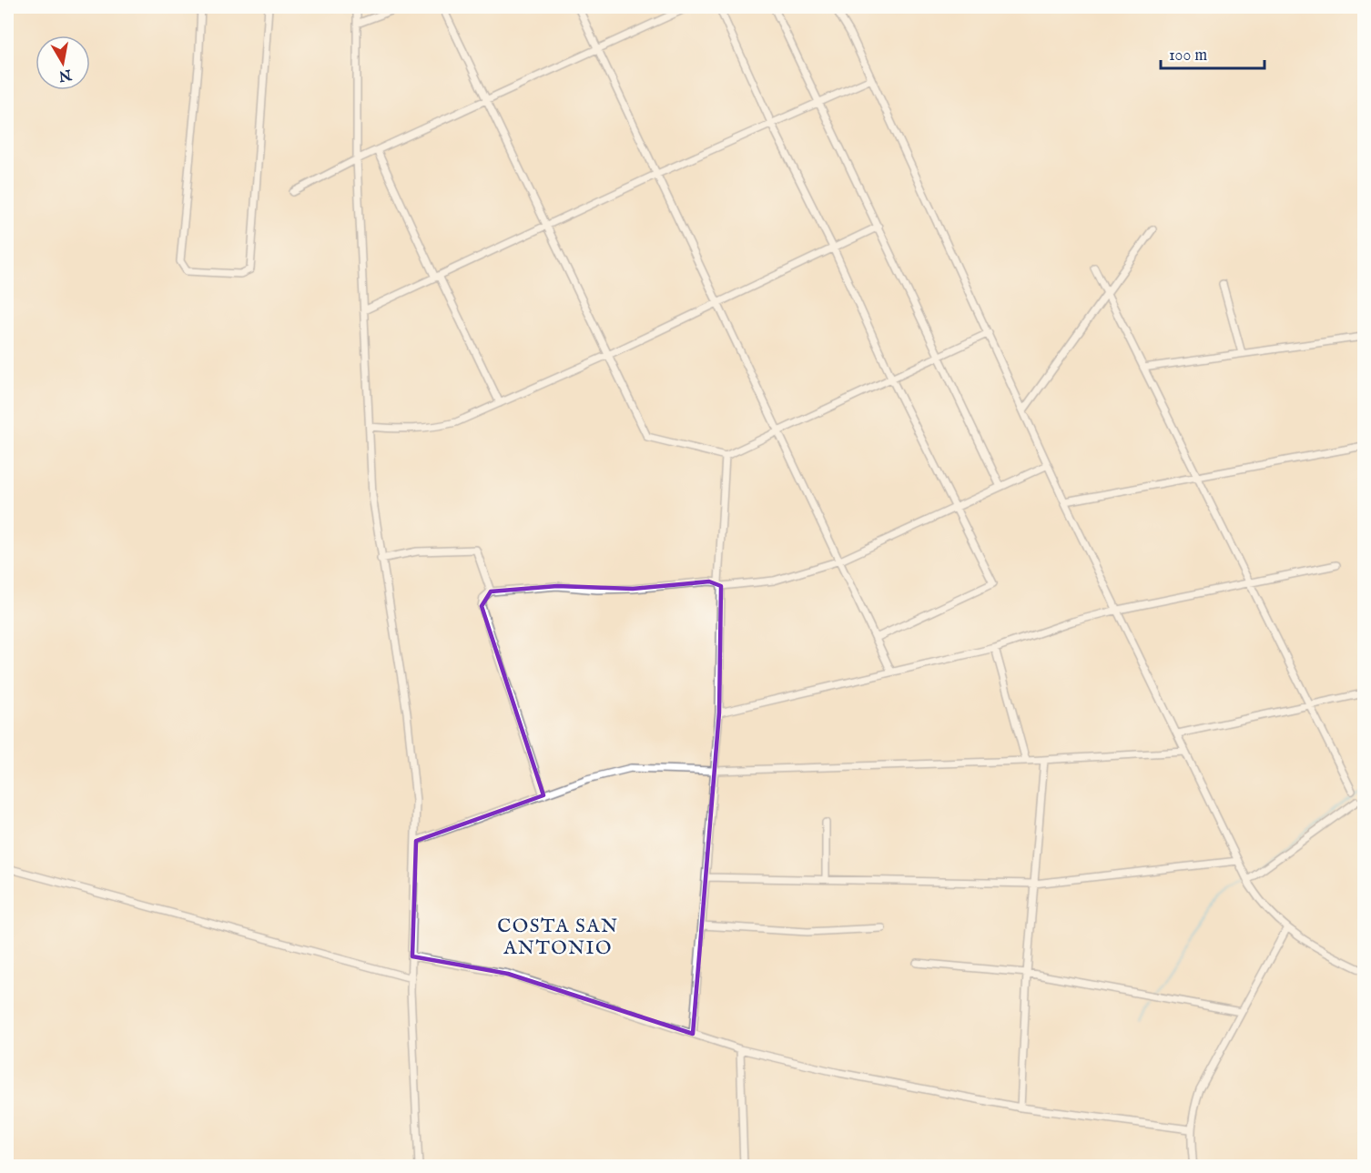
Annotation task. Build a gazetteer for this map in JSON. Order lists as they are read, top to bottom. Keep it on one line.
{"districts":["COSTA SAN ANTONIO"],"scale_bar":"100 m","north":"bottom"}
